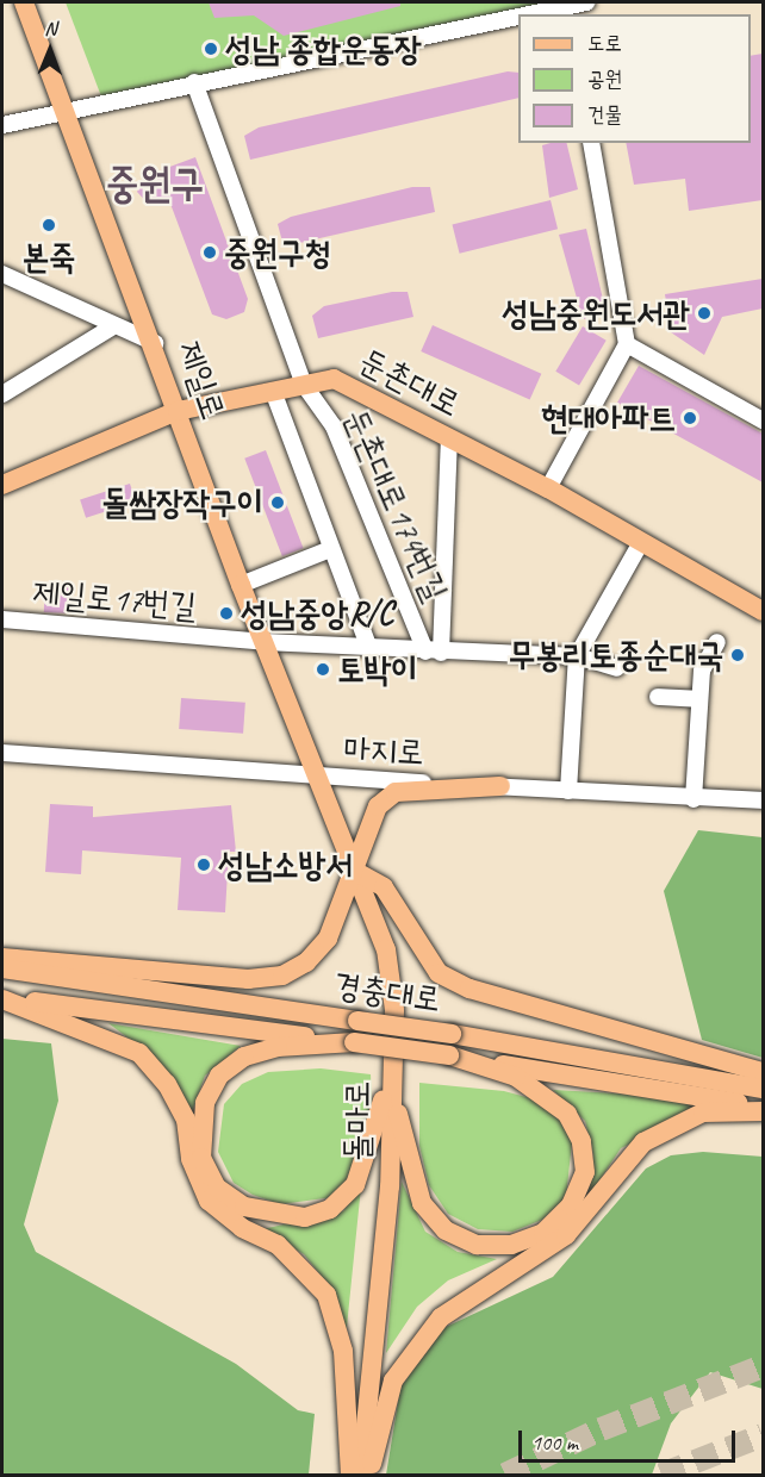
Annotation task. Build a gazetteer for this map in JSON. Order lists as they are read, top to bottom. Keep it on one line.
{"streets":{"main road":["제일로","둔촌대로","경충대로","돌마로"],"street":["둔촌대로174번길","제일로17번길","마지로"]},"crossings":[["제일로","둔촌대로"],["제일로","제일로17번길"],["제일로","마지로"],["제일로","돌마로"],["둔촌대로","둔촌대로174번길"],["둔촌대로174번길","제일로17번길"],["마지로","돌마로"]],"districts":["중원구"],"places":["성남 종합운동장","본죽","중원구청","성남중원도서관","현대아파트","돌쌈장작구이","성남중앙R/C","무봉리토종순대국","토박이","성남소방서"],"legend":["도로","공원","건물"],"scale_bar":"100 m","north":"top"}
